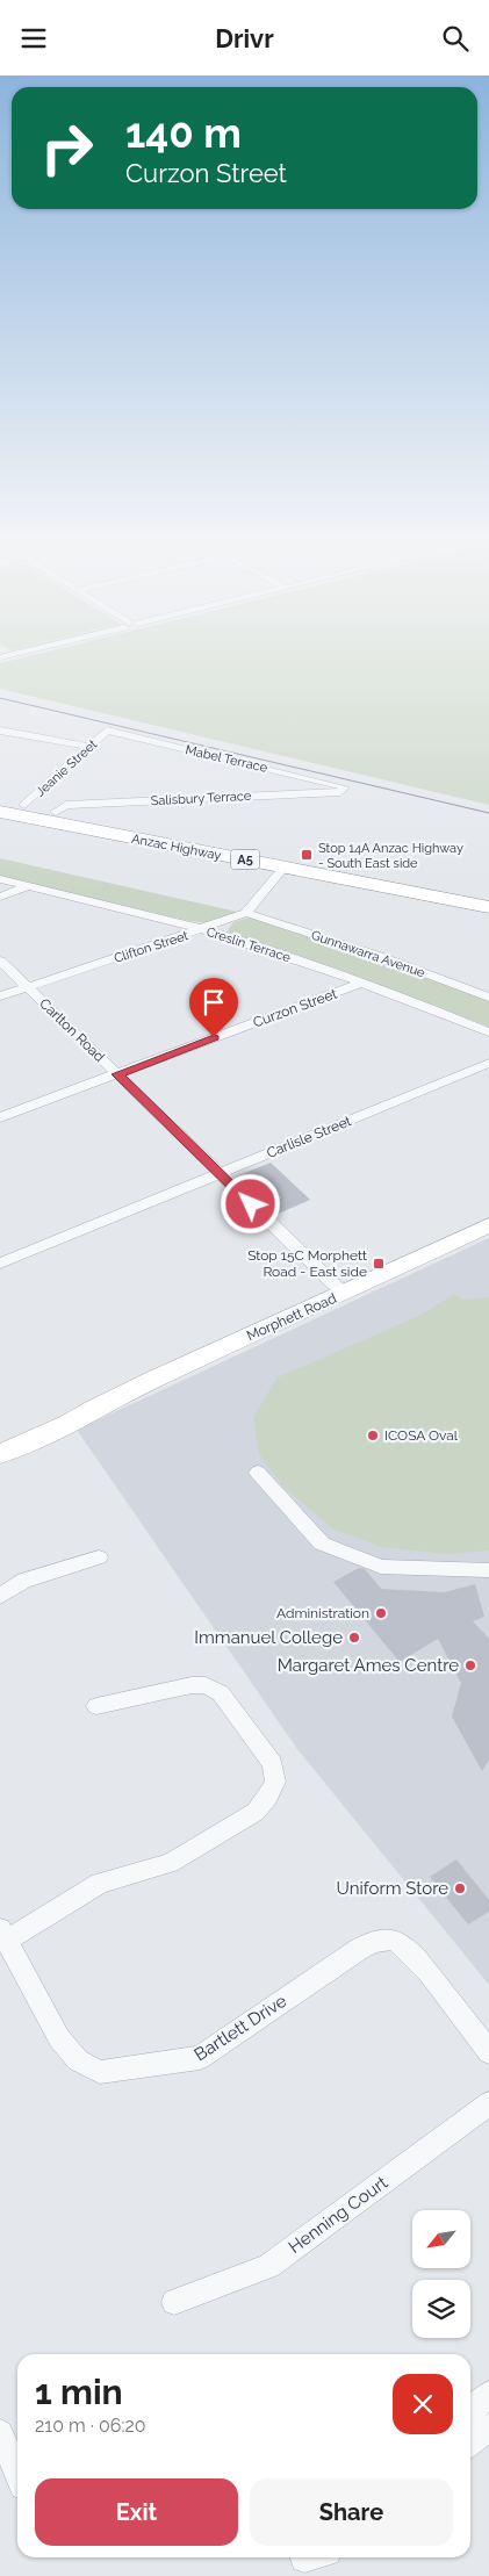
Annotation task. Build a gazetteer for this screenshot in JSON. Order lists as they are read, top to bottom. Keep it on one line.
{"streets":{"highway":["Anzac Highway","A5"],"street":["Mabel Terrace","Jeanie Street","Salisbury Terrace","Creslin Terrace","Clifton Street","Gunnawarra Avenue","Curzon Street","Carlton Road","Carlisle Street","Morphett Road","Bartlett Drive","Henning Court"]},"crossings":[["Mabel Terrace","Jeanie Street"],["Mabel Terrace","Salisbury Terrace"],["Jeanie Street","Anzac Highway"],["Salisbury Terrace","Anzac Highway"],["Anzac Highway","Clifton Street"],["Creslin Terrace","Clifton Street"],["Creslin Terrace","Curzon Street"],["Clifton Street","Gunnawarra Avenue"],["Clifton Street","Carlton Road"],["Curzon Street","Carlton Road"],["Carlton Road","Carlisle Street"],["Carlton Road","Morphett Road"]],"places":{"transit":["Stop 14A Anzac Highway - South East side","Stop 15C Morphett Road - East side"],"other":["ICOSA Oval","Administration","Immanuel College","Margaret Ames Centre","Uniform Store"]},"north":"bottom left","page":{"header":"Drivr","turn":["140 m","Curzon Street"],"heading":["1 min","210 m · 06:20"],"buttons":["Exit","Share"]}}
